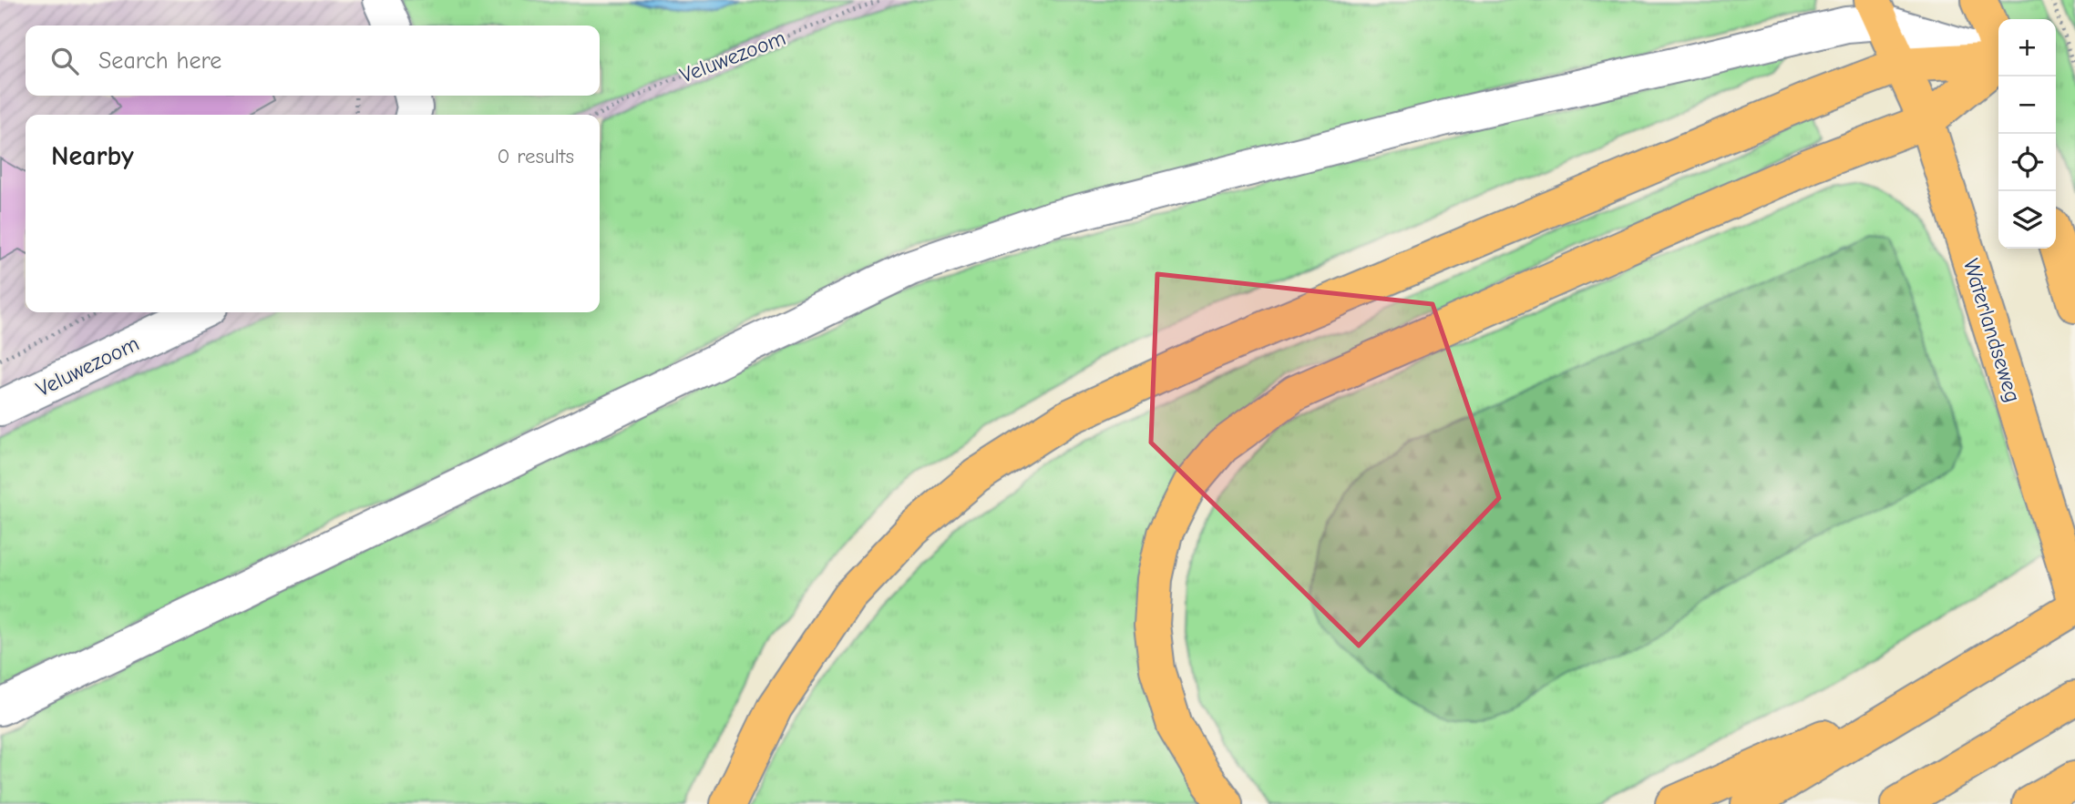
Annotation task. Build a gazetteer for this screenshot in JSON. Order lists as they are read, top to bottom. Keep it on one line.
{"streets":{"main road":["Waterlandseweg"],"street":["Veluwezoom"]},"page":{"map_buttons":["+","−"],"search":"Search here","heading":["Nearby","0 results"]}}
